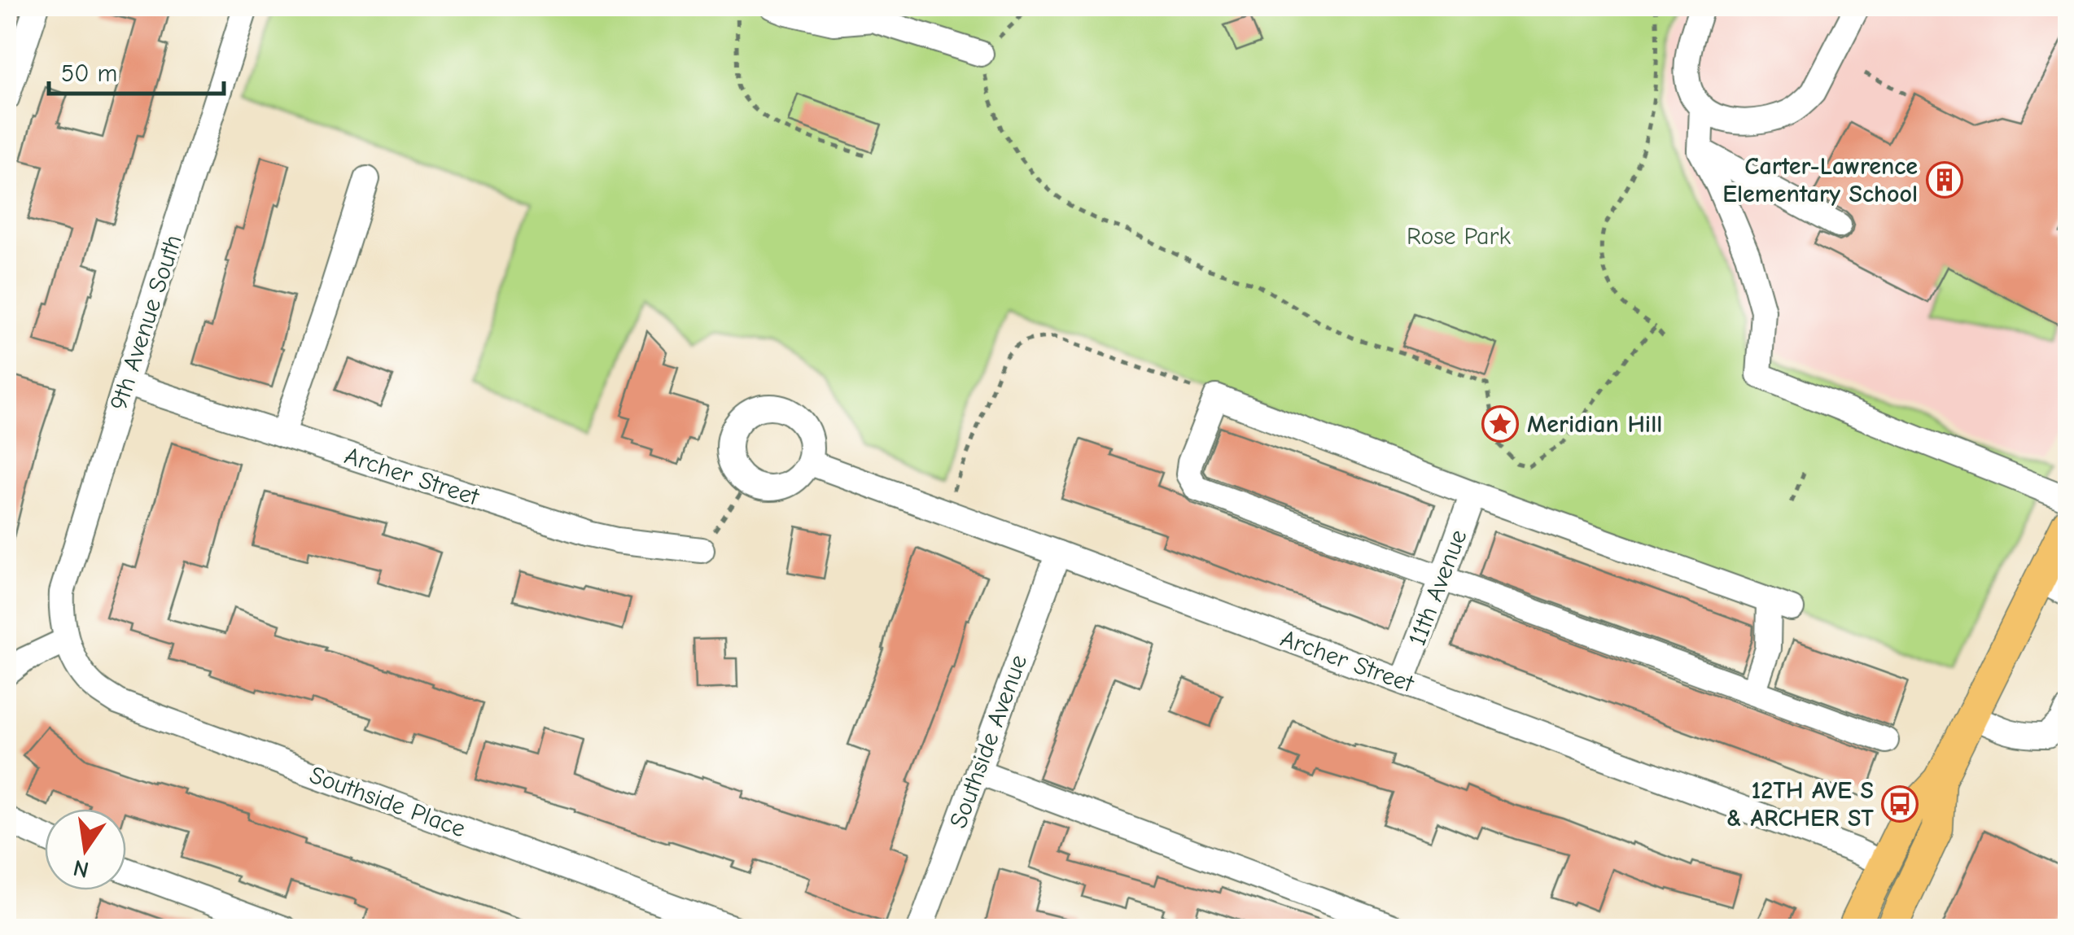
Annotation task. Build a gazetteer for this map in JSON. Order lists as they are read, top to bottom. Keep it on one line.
{"streets":{"street":["9th Avenue South","Archer Street","11th Avenue","Southside Avenue","Southside Place"]},"crossings":[["9th Avenue South","Archer Street"],["9th Avenue South","Southside Place"],["Archer Street","11th Avenue"],["Archer Street","Southside Avenue"]],"parks":["Rose Park"],"places":{"building":["Carter-Lawrence Elementary School"],"place":["Meridian Hill"],"bus stop":["12TH AVE S & ARCHER ST"]},"scale_bar":"50 m","north":"bottom"}
